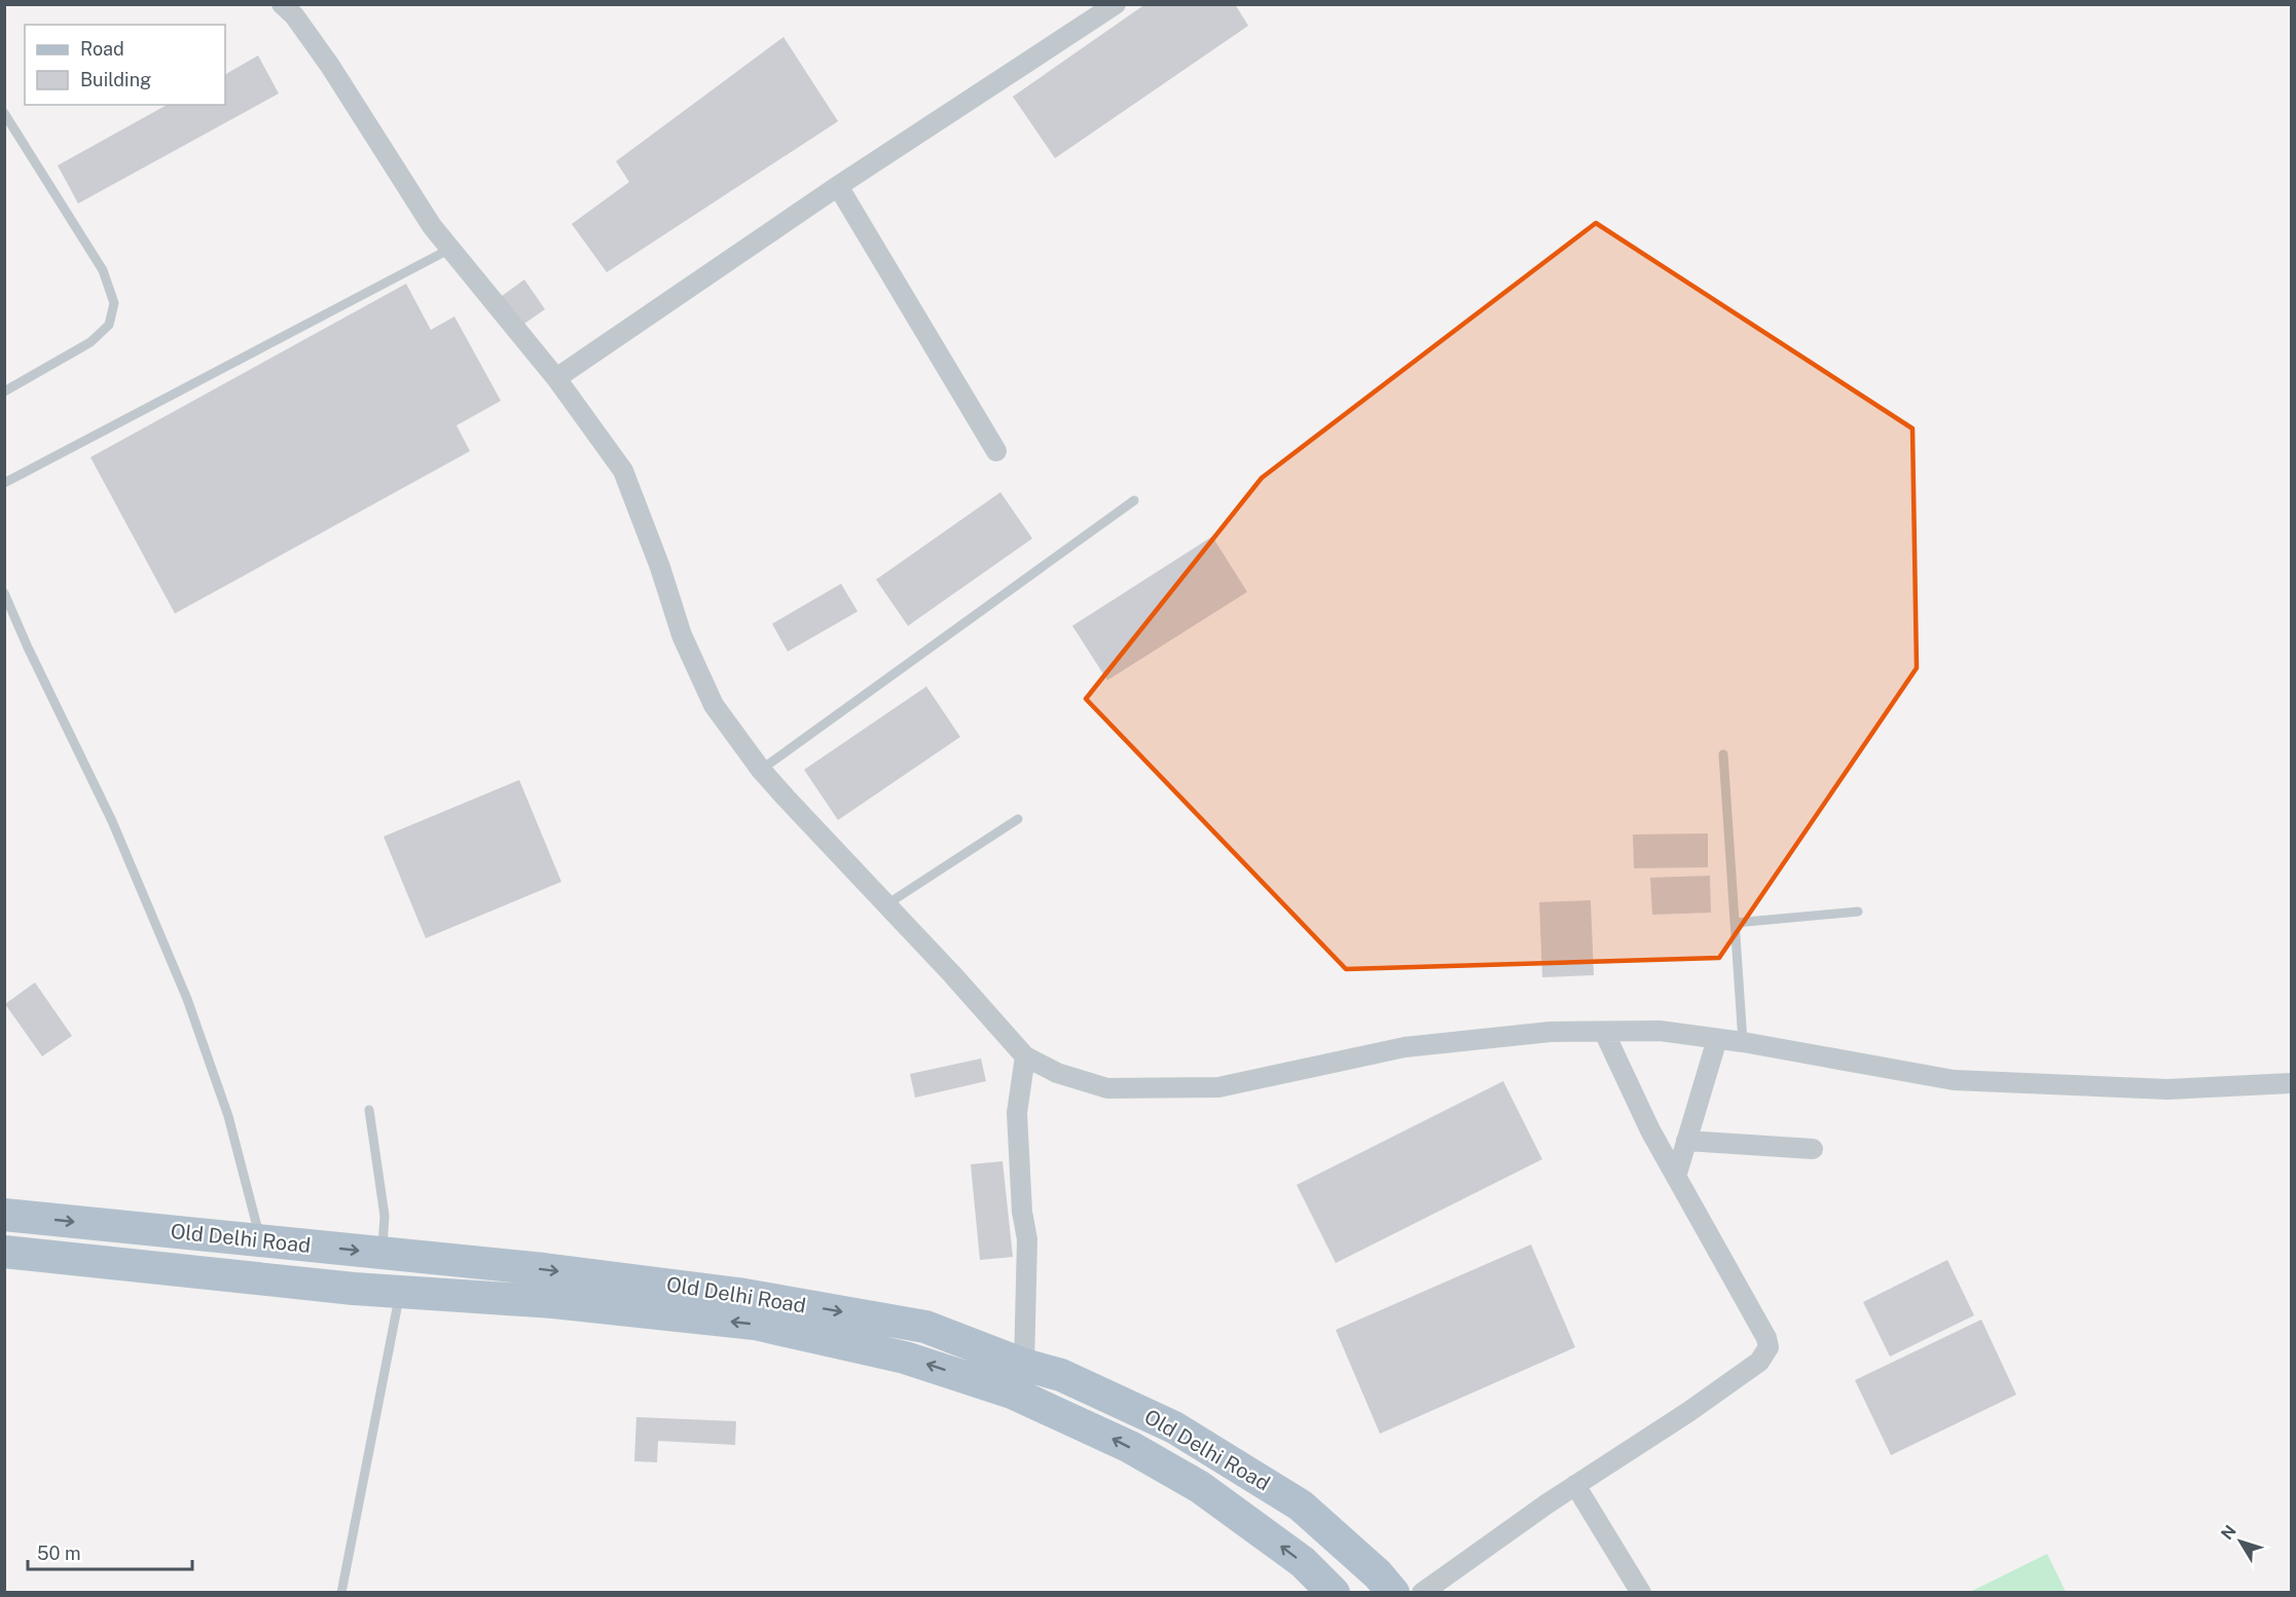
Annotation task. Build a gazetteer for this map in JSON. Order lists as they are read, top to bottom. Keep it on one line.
{"streets":{"main road":["Old Delhi Road"]},"legend":["Road","Building"],"scale_bar":"50 m","north":"top left"}
